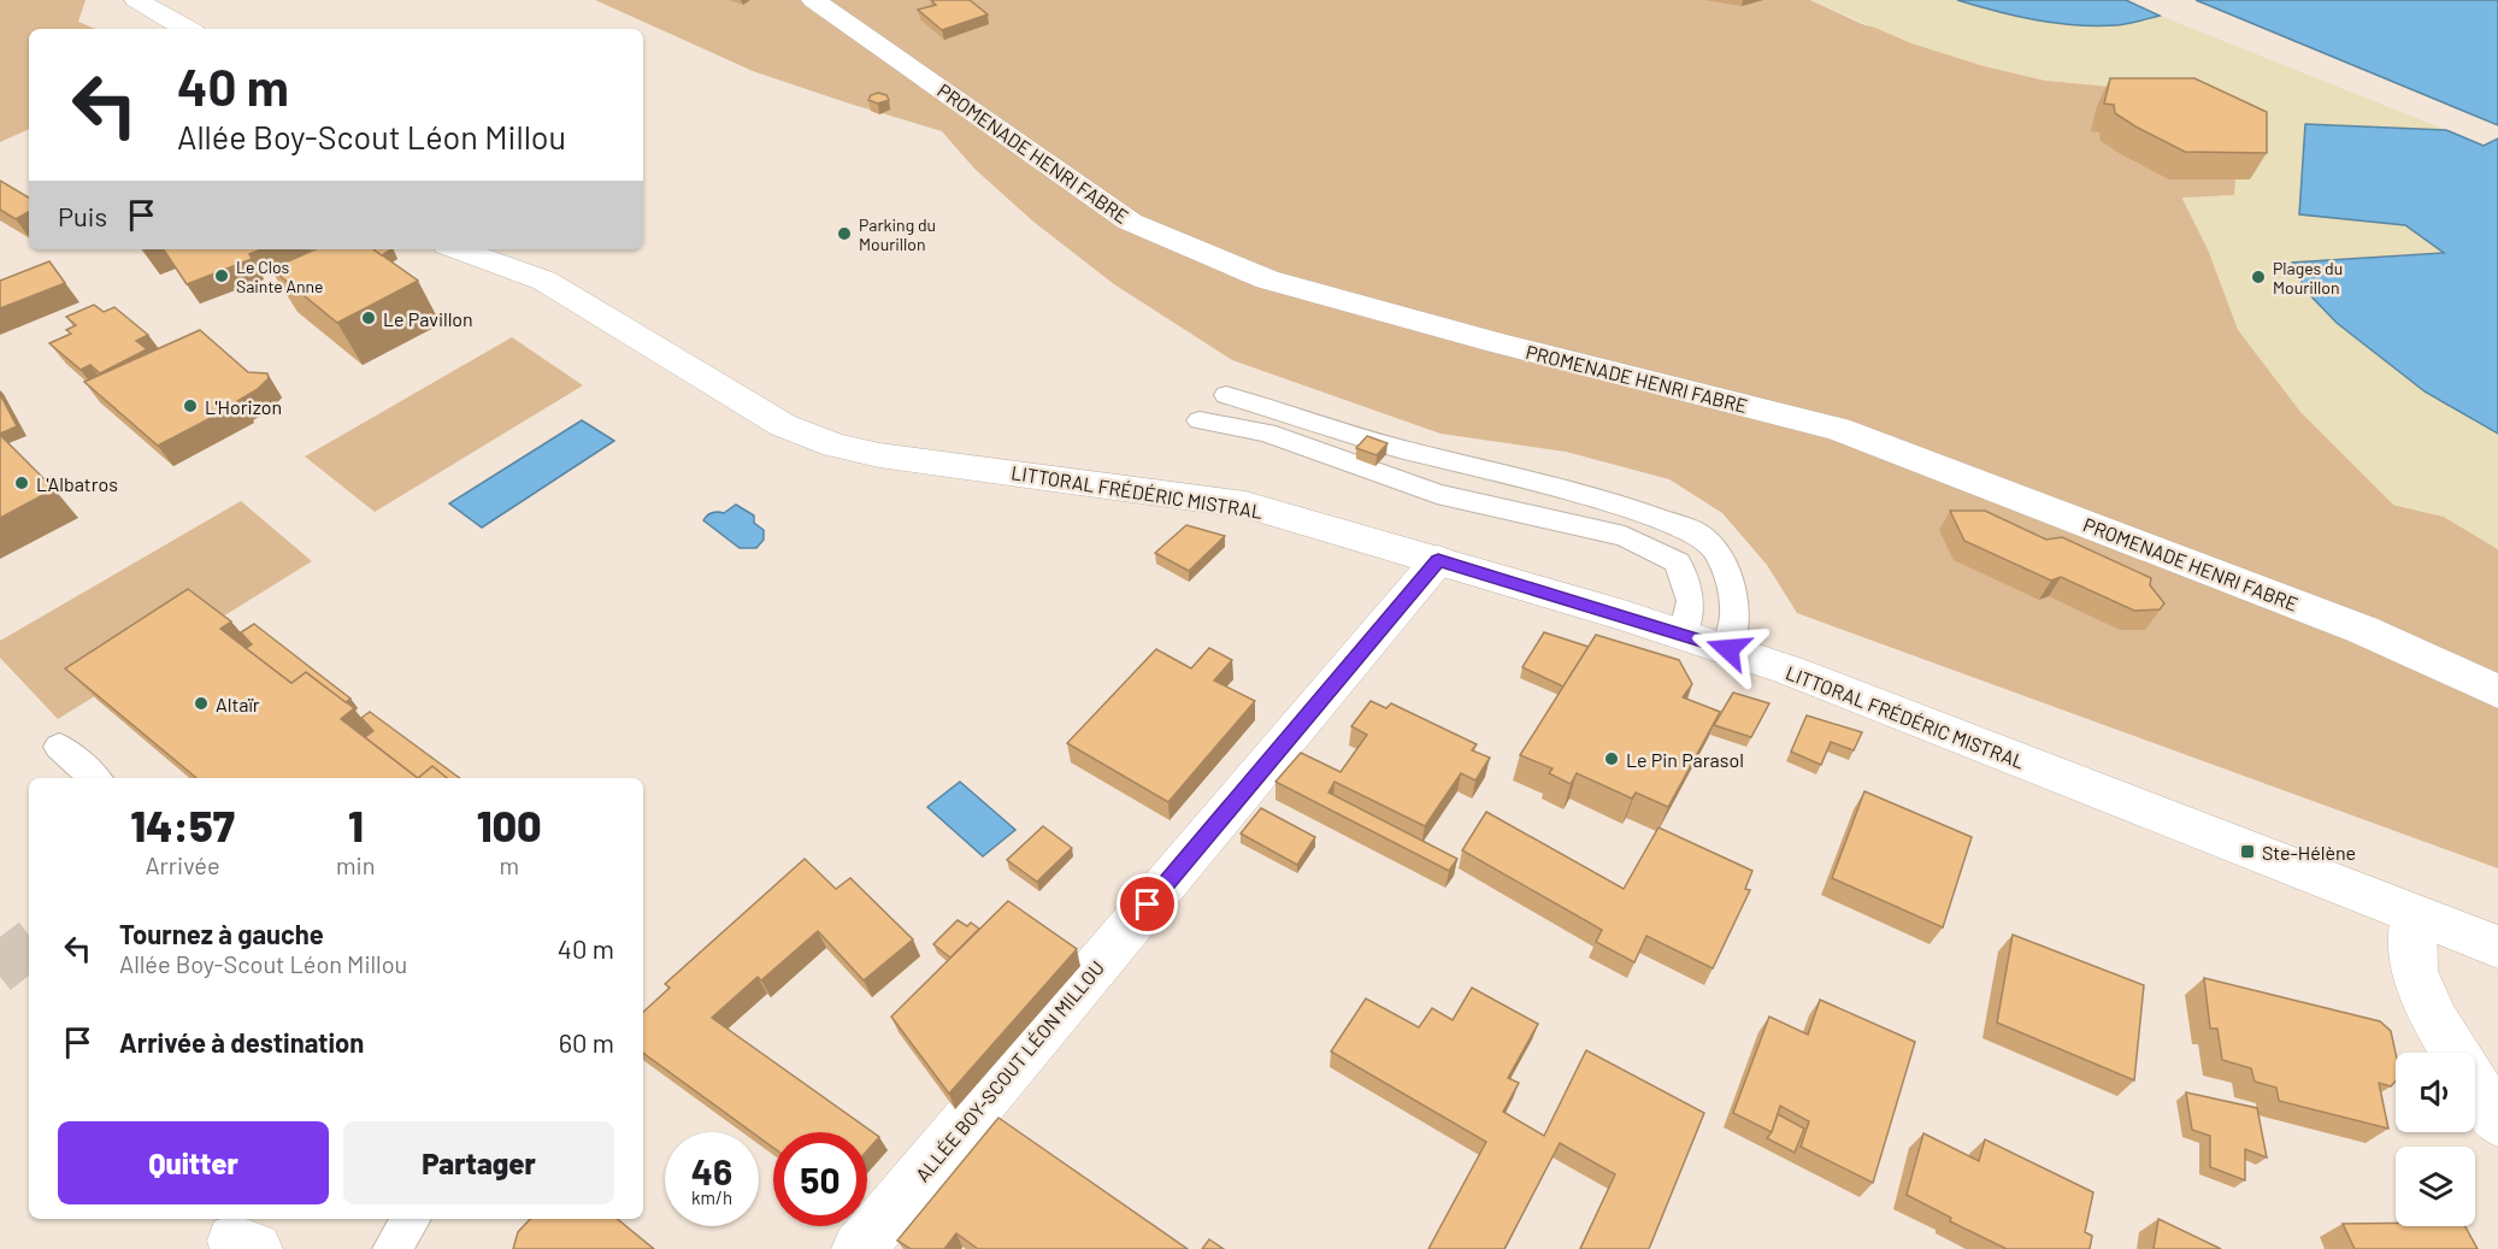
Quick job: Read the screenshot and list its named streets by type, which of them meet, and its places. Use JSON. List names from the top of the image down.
{
  "streets": {
    "street": ["PROMENADE HENRI FABRE", "LITTORAL FRÉDÉRIC MISTRAL", "ALLÉE BOY-SCOUT LÉON MILLOU"]
  },
  "crossings": [
    ["LITTORAL FRÉDÉRIC MISTRAL", "ALLÉE BOY-SCOUT LÉON MILLOU"]
  ],
  "places": {
    "other": [
      "Parking du Mourillon",
      "Le Clos Sainte Anne",
      "Plages du Mourillon",
      "Le Pavillon",
      "L'Horizon",
      "L'Albatros",
      "Altaïr",
      "Le Pin Parasol"
    ],
    "transit": ["Ste-Hélène"]
  },
  "page": {
    "turn": ["40 m", "Allée Boy-Scout Léon Millou"],
    "then": "Puis",
    "eta": [
      "14:57",
      "Arrivée",
      "1",
      "min",
      "100",
      "m"
    ],
    "list": [
      {
        "name": "Tournez à gauche",
        "note": "Allée Boy-Scout Léon Millou",
        "value": "40 m"
      },
      {
        "name": "Arrivée à destination",
        "value": "60 m"
      }
    ],
    "buttons": ["Quitter", "Partager"],
    "speed": "46 km/h",
    "limit": "50"
  }
}
